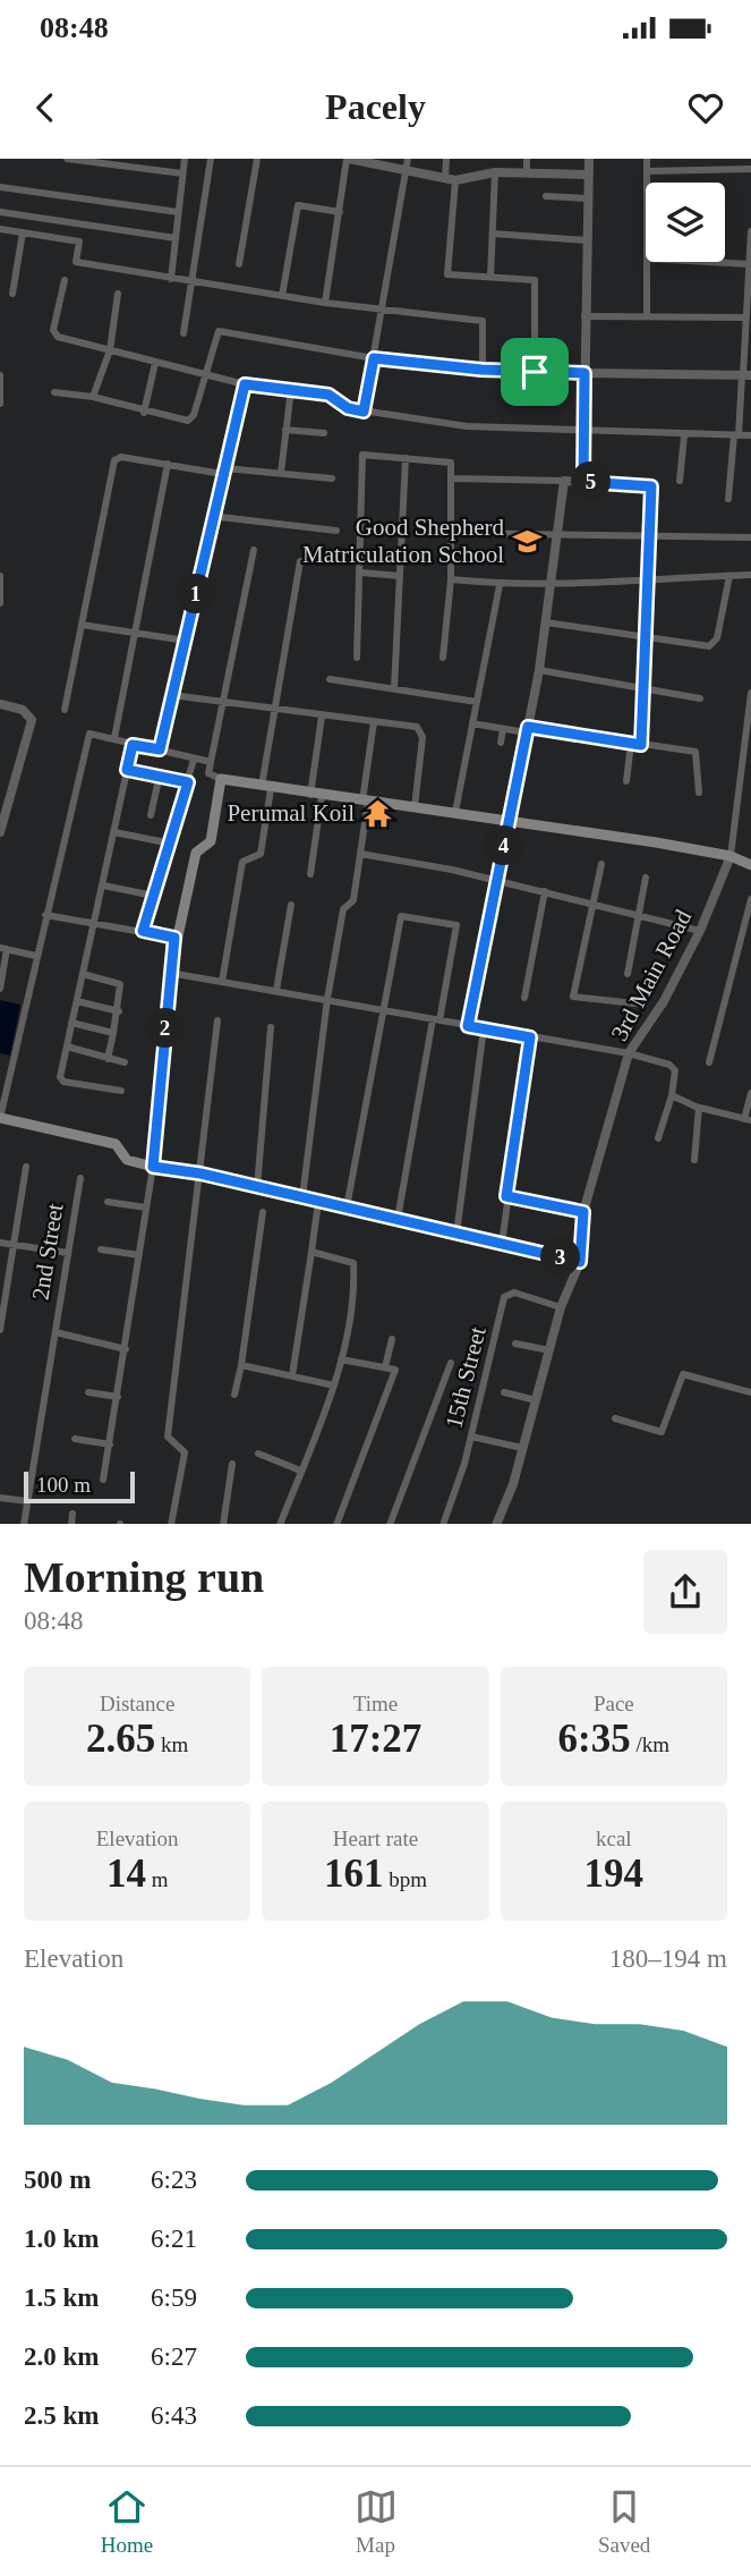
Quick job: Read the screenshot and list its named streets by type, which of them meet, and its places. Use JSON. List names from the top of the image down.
{
  "streets": {
    "street": ["3rd Main Road", "2nd Street", "15th Street"]
  },
  "crossings": [
    ["3rd Main Road", "15th Street"]
  ],
  "places": {
    "school or university": ["Good Shepherd Matriculation School"],
    "temple": ["Perumal Koil"]
  },
  "scale_bar": "100 m",
  "page": {
    "status": "08:48",
    "header": "Pacely",
    "pins": [
      "5",
      "1",
      "4",
      "2",
      "3"
    ],
    "scale": "100 m",
    "heading": ["Morning run", "08:48"],
    "stats": [
      ["Distance", "2.65 km"],
      ["Time", "17:27"],
      ["Pace", "6:35 /km"],
      ["Elevation", "14 m"],
      ["Heart rate", "161 bpm"],
      ["kcal", "194"]
    ],
    "chart": ["Elevation", "180–194 m"],
    "list": [
      {
        "name": "500 m",
        "note": "6:23"
      },
      {
        "name": "1.0 km",
        "note": "6:21"
      },
      {
        "name": "1.5 km",
        "note": "6:59"
      },
      {
        "name": "2.0 km",
        "note": "6:27"
      },
      {
        "name": "2.5 km",
        "note": "6:43"
      }
    ],
    "tabs": ["Home", "Map", "Saved"]
  }
}
